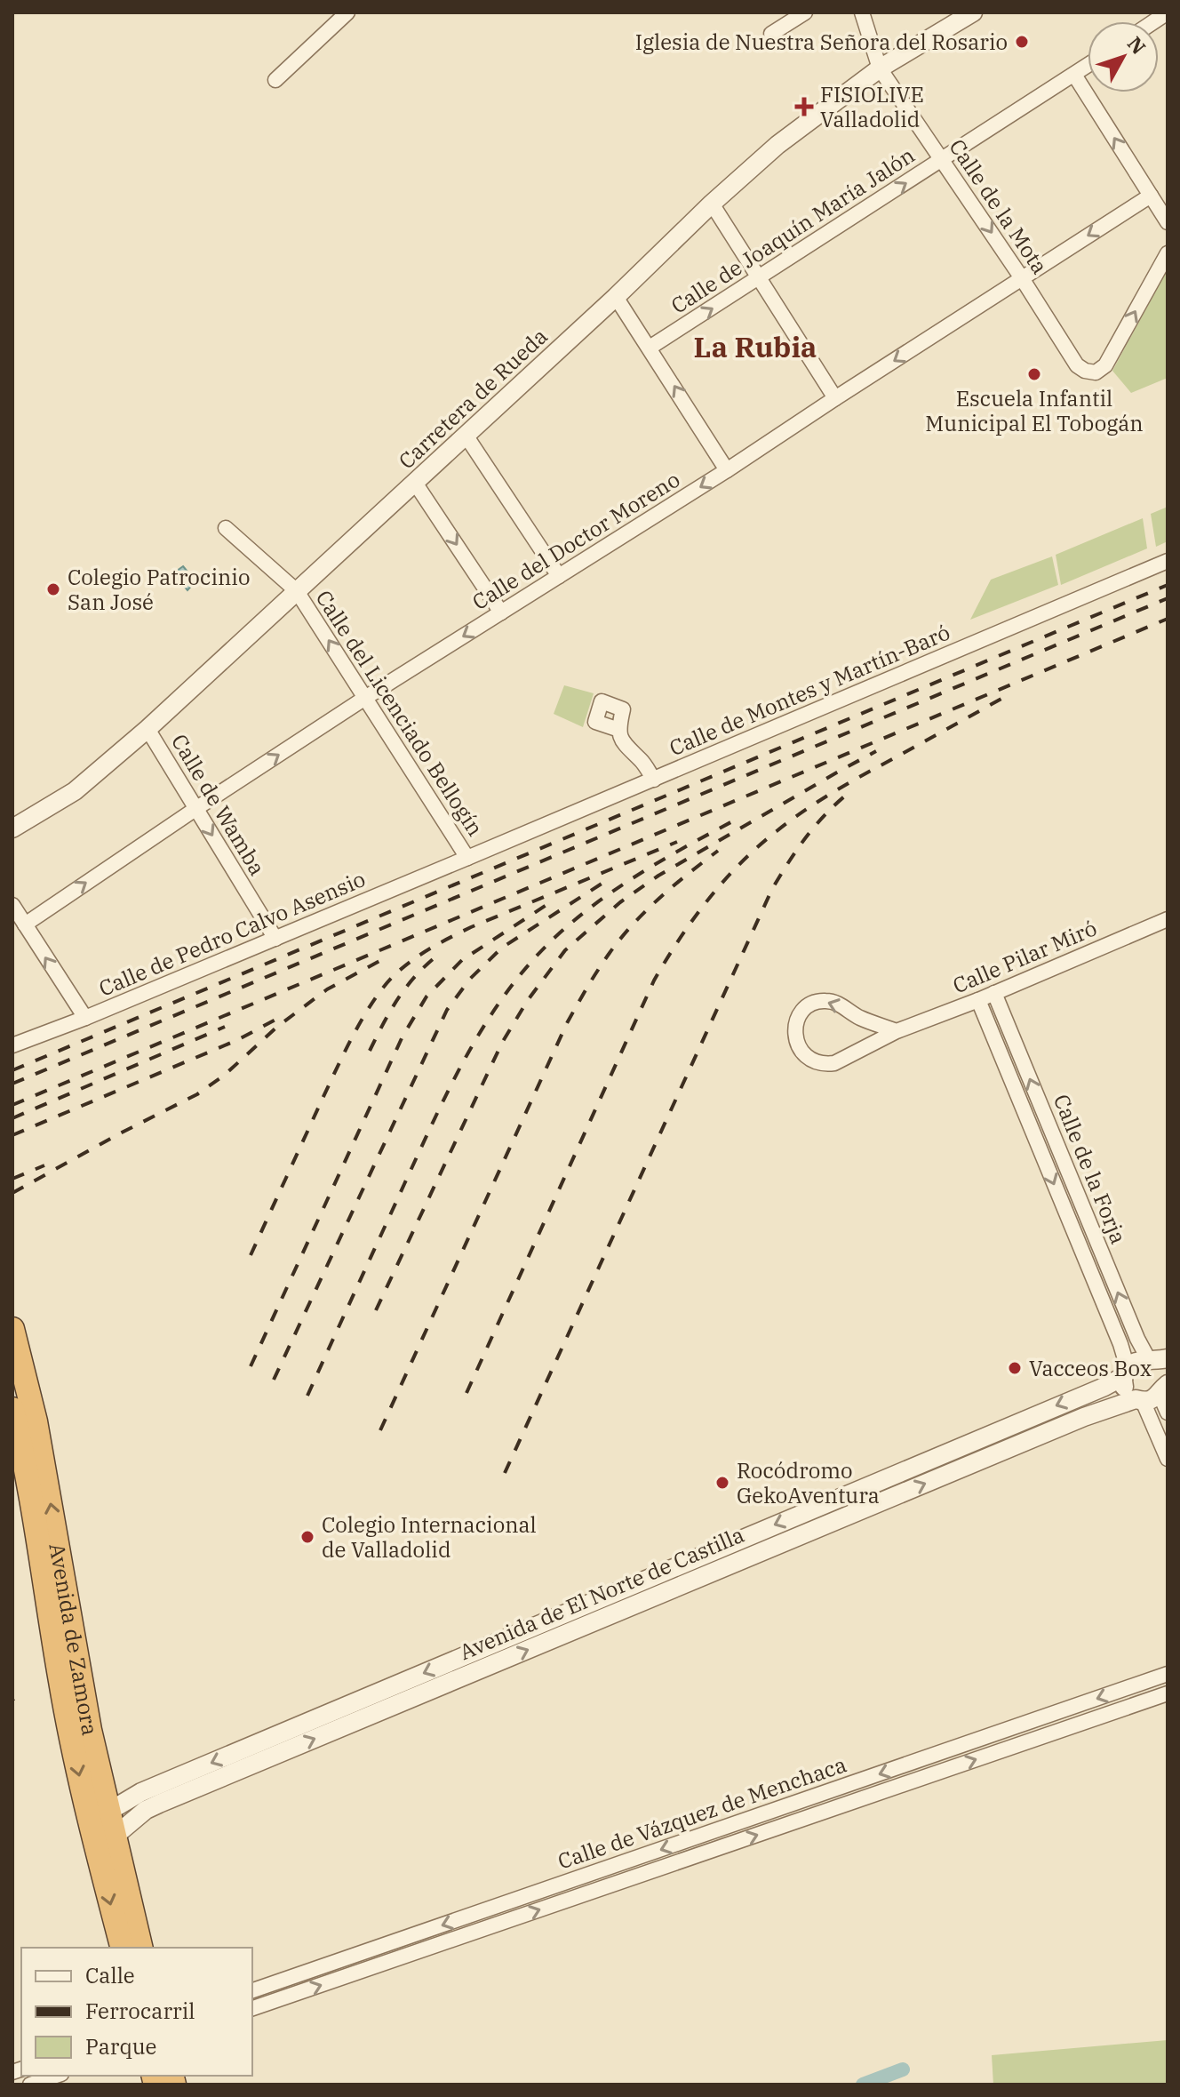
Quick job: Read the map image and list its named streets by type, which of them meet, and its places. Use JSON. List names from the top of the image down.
{
  "streets": {
    "highway": ["Avenida de Zamora"],
    "street": [
      "Calle de la Mota",
      "Calle de Joaquín María Jalón",
      "Carretera de Rueda",
      "Calle del Doctor Moreno",
      "Calle de Montes y Martín-Baró",
      "Calle del Licenciado Bellogín",
      "Calle de Wamba",
      "Calle de Pedro Calvo Asensio",
      "Calle Pilar Miró",
      "Calle de la Forja",
      "Avenida de El Norte de Castilla",
      "Calle de Vázquez de Menchaca"
    ]
  },
  "crossings": [
    ["Calle de la Mota", "Calle de Joaquín María Jalón"],
    ["Calle de la Mota", "Carretera de Rueda"],
    ["Calle de la Mota", "Calle del Doctor Moreno"],
    ["Carretera de Rueda", "Calle del Licenciado Bellogín"],
    ["Carretera de Rueda", "Calle de Wamba"],
    ["Calle del Doctor Moreno", "Calle del Licenciado Bellogín"],
    ["Calle del Doctor Moreno", "Calle de Wamba"],
    ["Calle de Montes y Martín-Baró", "Calle del Licenciado Bellogín"],
    ["Calle de Montes y Martín-Baró", "Calle de Pedro Calvo Asensio"],
    ["Calle del Licenciado Bellogín", "Calle de Pedro Calvo Asensio"],
    ["Calle de Wamba", "Calle de Pedro Calvo Asensio"],
    ["Calle Pilar Miró", "Calle de la Forja"],
    ["Calle de la Forja", "Avenida de El Norte de Castilla"],
    ["Avenida de El Norte de Castilla", "Avenida de Zamora"]
  ],
  "one_way": ["Calle de Joaquín María Jalón", "Calle de Wamba"],
  "districts": ["La Rubia"],
  "places": {
    "other": [
      "Iglesia de Nuestra Señora del Rosario",
      "Escuela Infantil Municipal El Tobogán",
      "Colegio Patrocinio San José",
      "Vacceos Box",
      "Rocódromo GekoAventura",
      "Colegio Internacional de Valladolid"
    ],
    "health": ["FISIOLIVE Valladolid"]
  },
  "legend": ["Calle", "Ferrocarril", "Parque"],
  "north": "top right"
}
